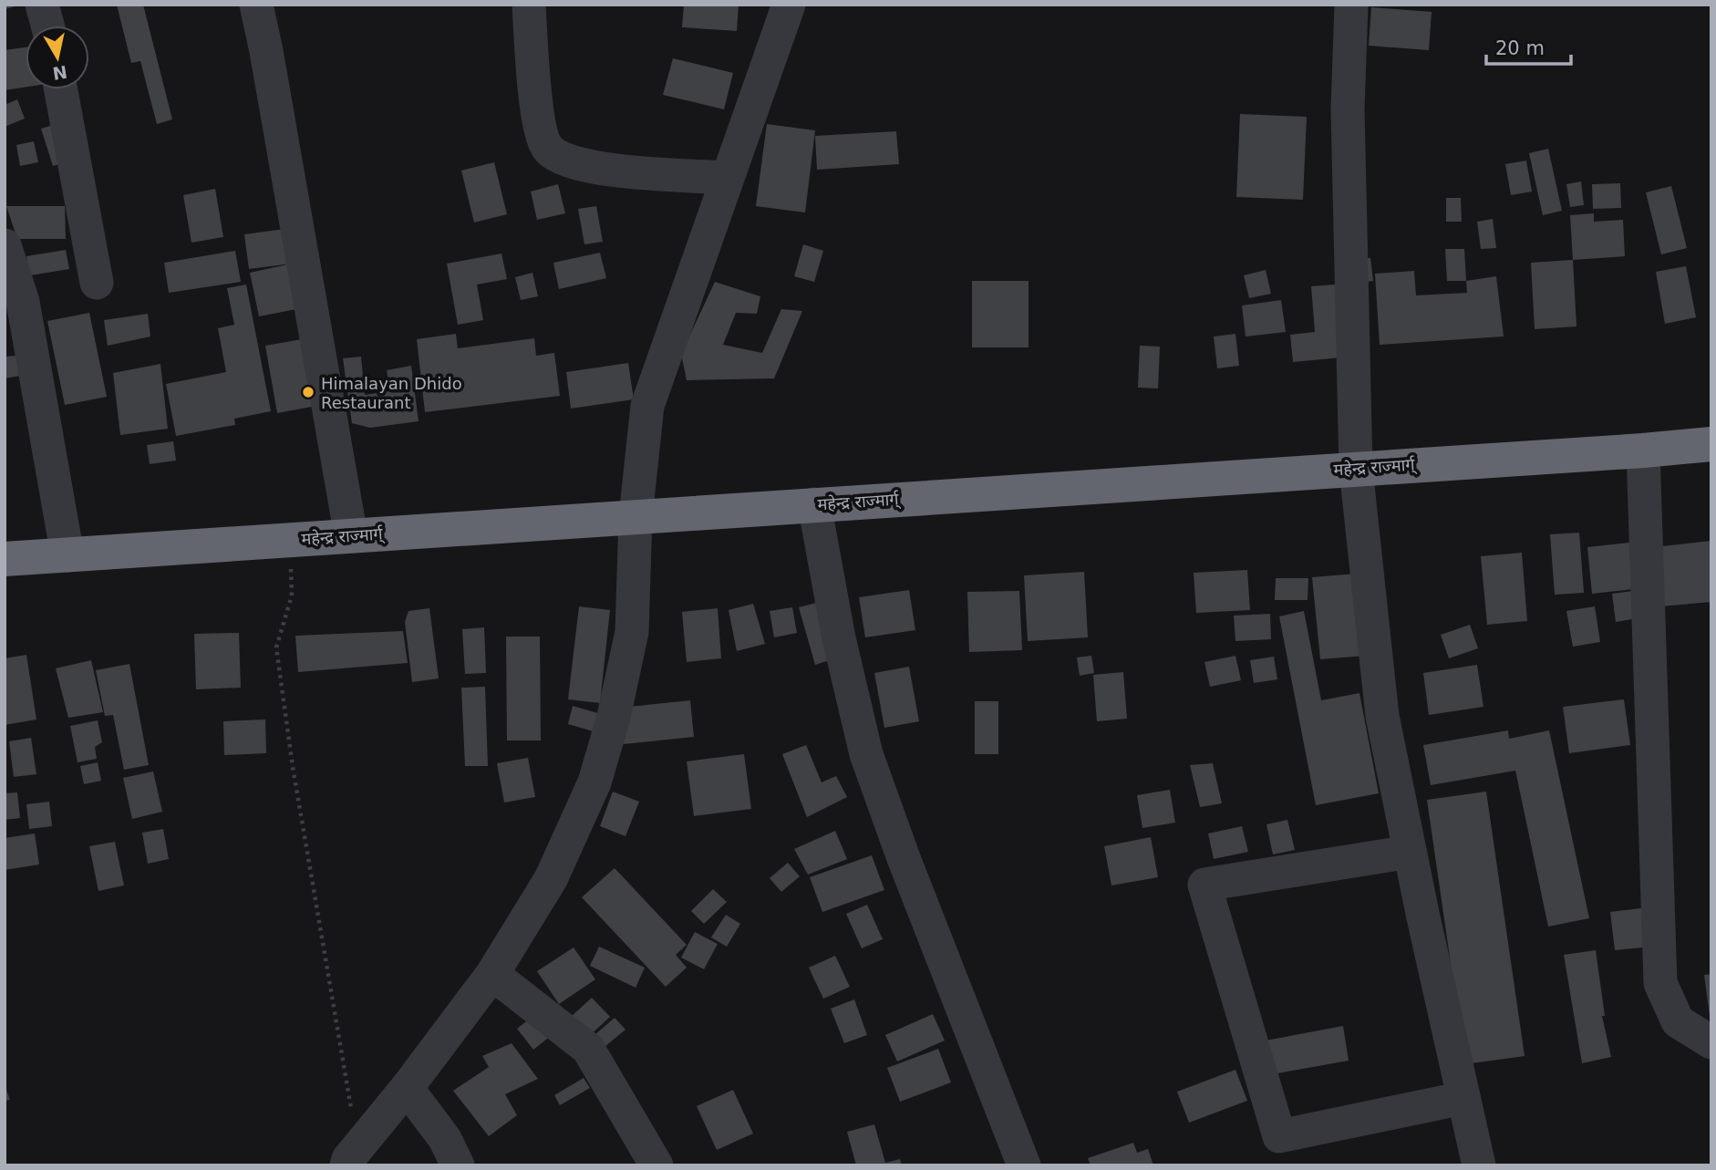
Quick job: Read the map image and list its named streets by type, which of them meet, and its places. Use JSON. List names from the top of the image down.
{
  "streets": {
    "highway": ["महेन्द्र राज्मार्ग्"]
  },
  "places": ["Himalayan Dhido Restaurant"],
  "scale_bar": "20 m",
  "north": "bottom"
}
